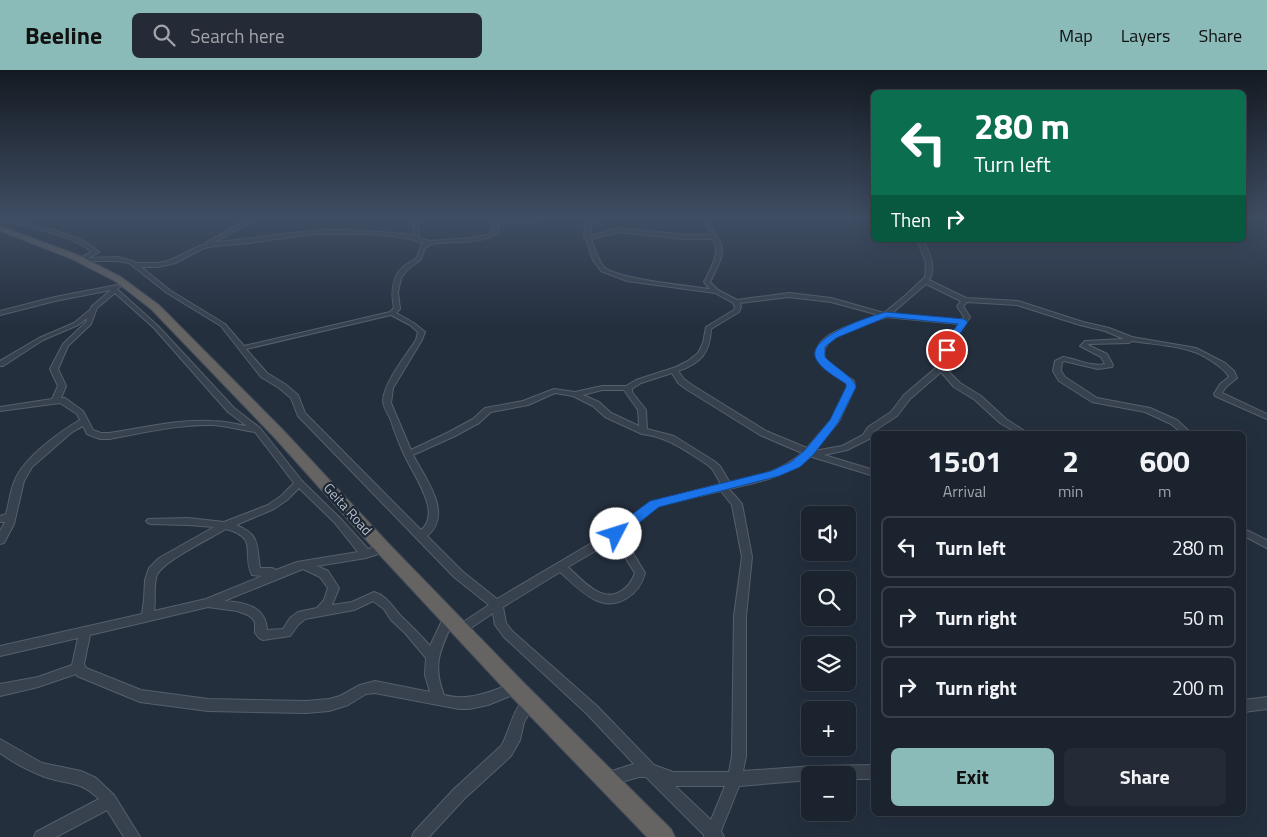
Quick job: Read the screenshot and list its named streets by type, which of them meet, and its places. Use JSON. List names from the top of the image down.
{
  "streets": {
    "highway": ["Geita Road"]
  },
  "page": {
    "header": "Beeline",
    "search": "Search here",
    "nav": ["Map", "Layers", "Share"],
    "turn": ["280 m", "Turn left"],
    "then": "Then",
    "eta": [
      "15:01",
      "Arrival",
      "2",
      "min",
      "600",
      "m"
    ],
    "map_buttons": ["+", "−"],
    "list": [
      {
        "name": "Turn left",
        "value": "280 m"
      },
      {
        "name": "Turn right",
        "value": "50 m"
      },
      {
        "name": "Turn right",
        "value": "200 m"
      }
    ],
    "buttons": ["Exit", "Share"]
  }
}
